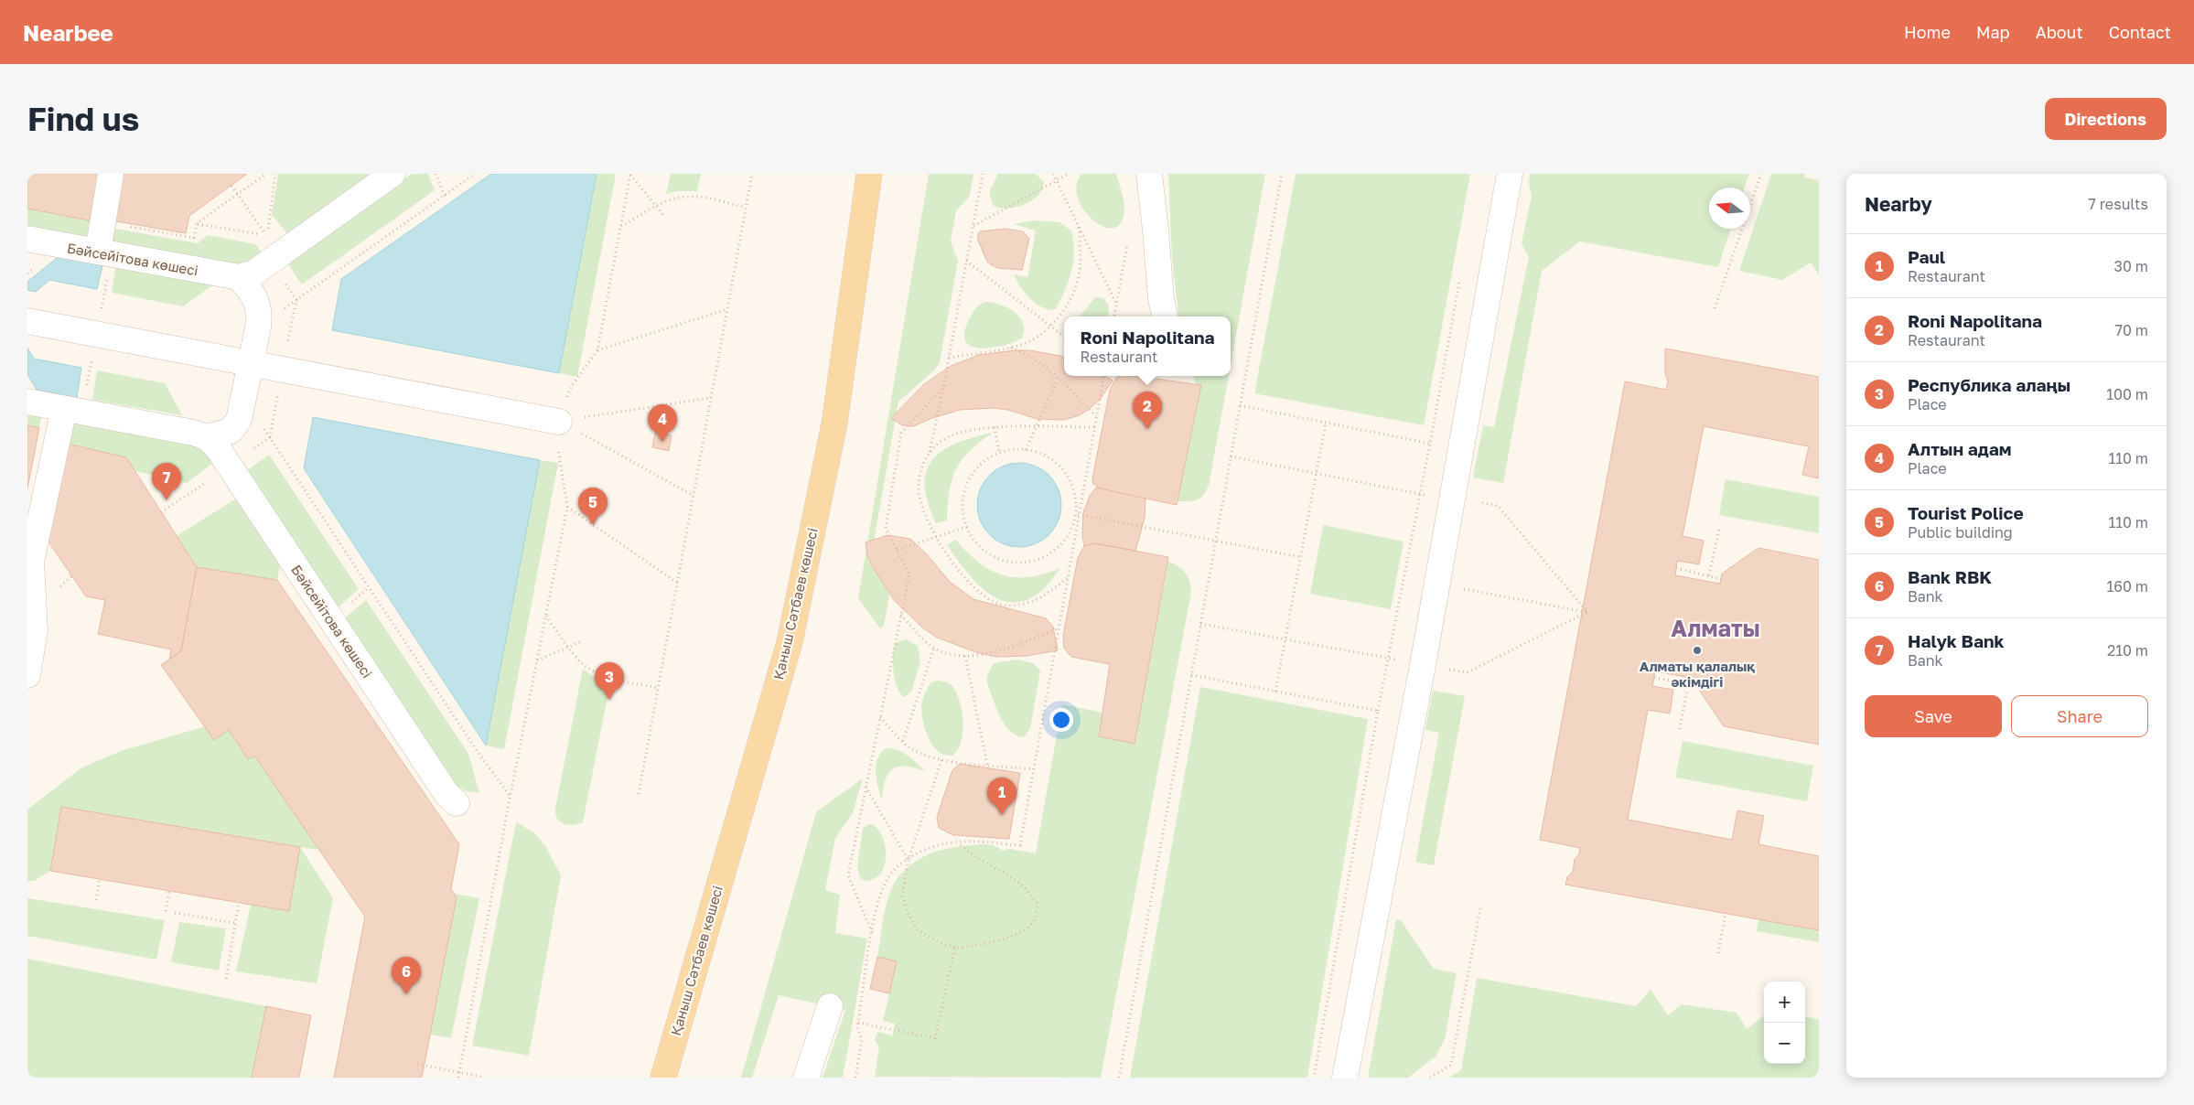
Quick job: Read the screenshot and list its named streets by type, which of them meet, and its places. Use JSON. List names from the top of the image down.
{
  "streets": {
    "main road": ["Қаныш Сәтбаев көшесі"],
    "street": ["Бәйсейітова көшесі"]
  },
  "districts": ["Алматы"],
  "places": ["Алматы қалалық әкімдігі"],
  "north": "left",
  "page": {
    "header": "Nearbee",
    "nav": [
      "Home",
      "Map",
      "About",
      "Contact"
    ],
    "buttons": [
      "Directions",
      ["Save", "Share"]
    ],
    "title": "Find us",
    "heading": ["Nearby", "7 results"],
    "list": [
      {
        "mark": "1",
        "name": "Paul",
        "note": "Restaurant",
        "value": "30 m"
      },
      {
        "mark": "2",
        "name": "Roni Napolitana",
        "note": "Restaurant",
        "value": "70 m"
      },
      {
        "mark": "3",
        "name": "Республика алаңы",
        "note": "Place",
        "value": "100 m"
      },
      {
        "mark": "4",
        "name": "Алтын адам",
        "note": "Place",
        "value": "110 m"
      },
      {
        "mark": "5",
        "name": "Tourist Police",
        "note": "Public building",
        "value": "110 m"
      },
      {
        "mark": "6",
        "name": "Bank RBK",
        "note": "Bank",
        "value": "160 m"
      },
      {
        "mark": "7",
        "name": "Halyk Bank",
        "note": "Bank",
        "value": "210 m"
      }
    ],
    "popup": ["Roni Napolitana", "Restaurant"],
    "pins": [
      "2",
      "4",
      "7",
      "5",
      "3",
      "1",
      "6"
    ],
    "map_buttons": ["+", "−"]
  }
}
